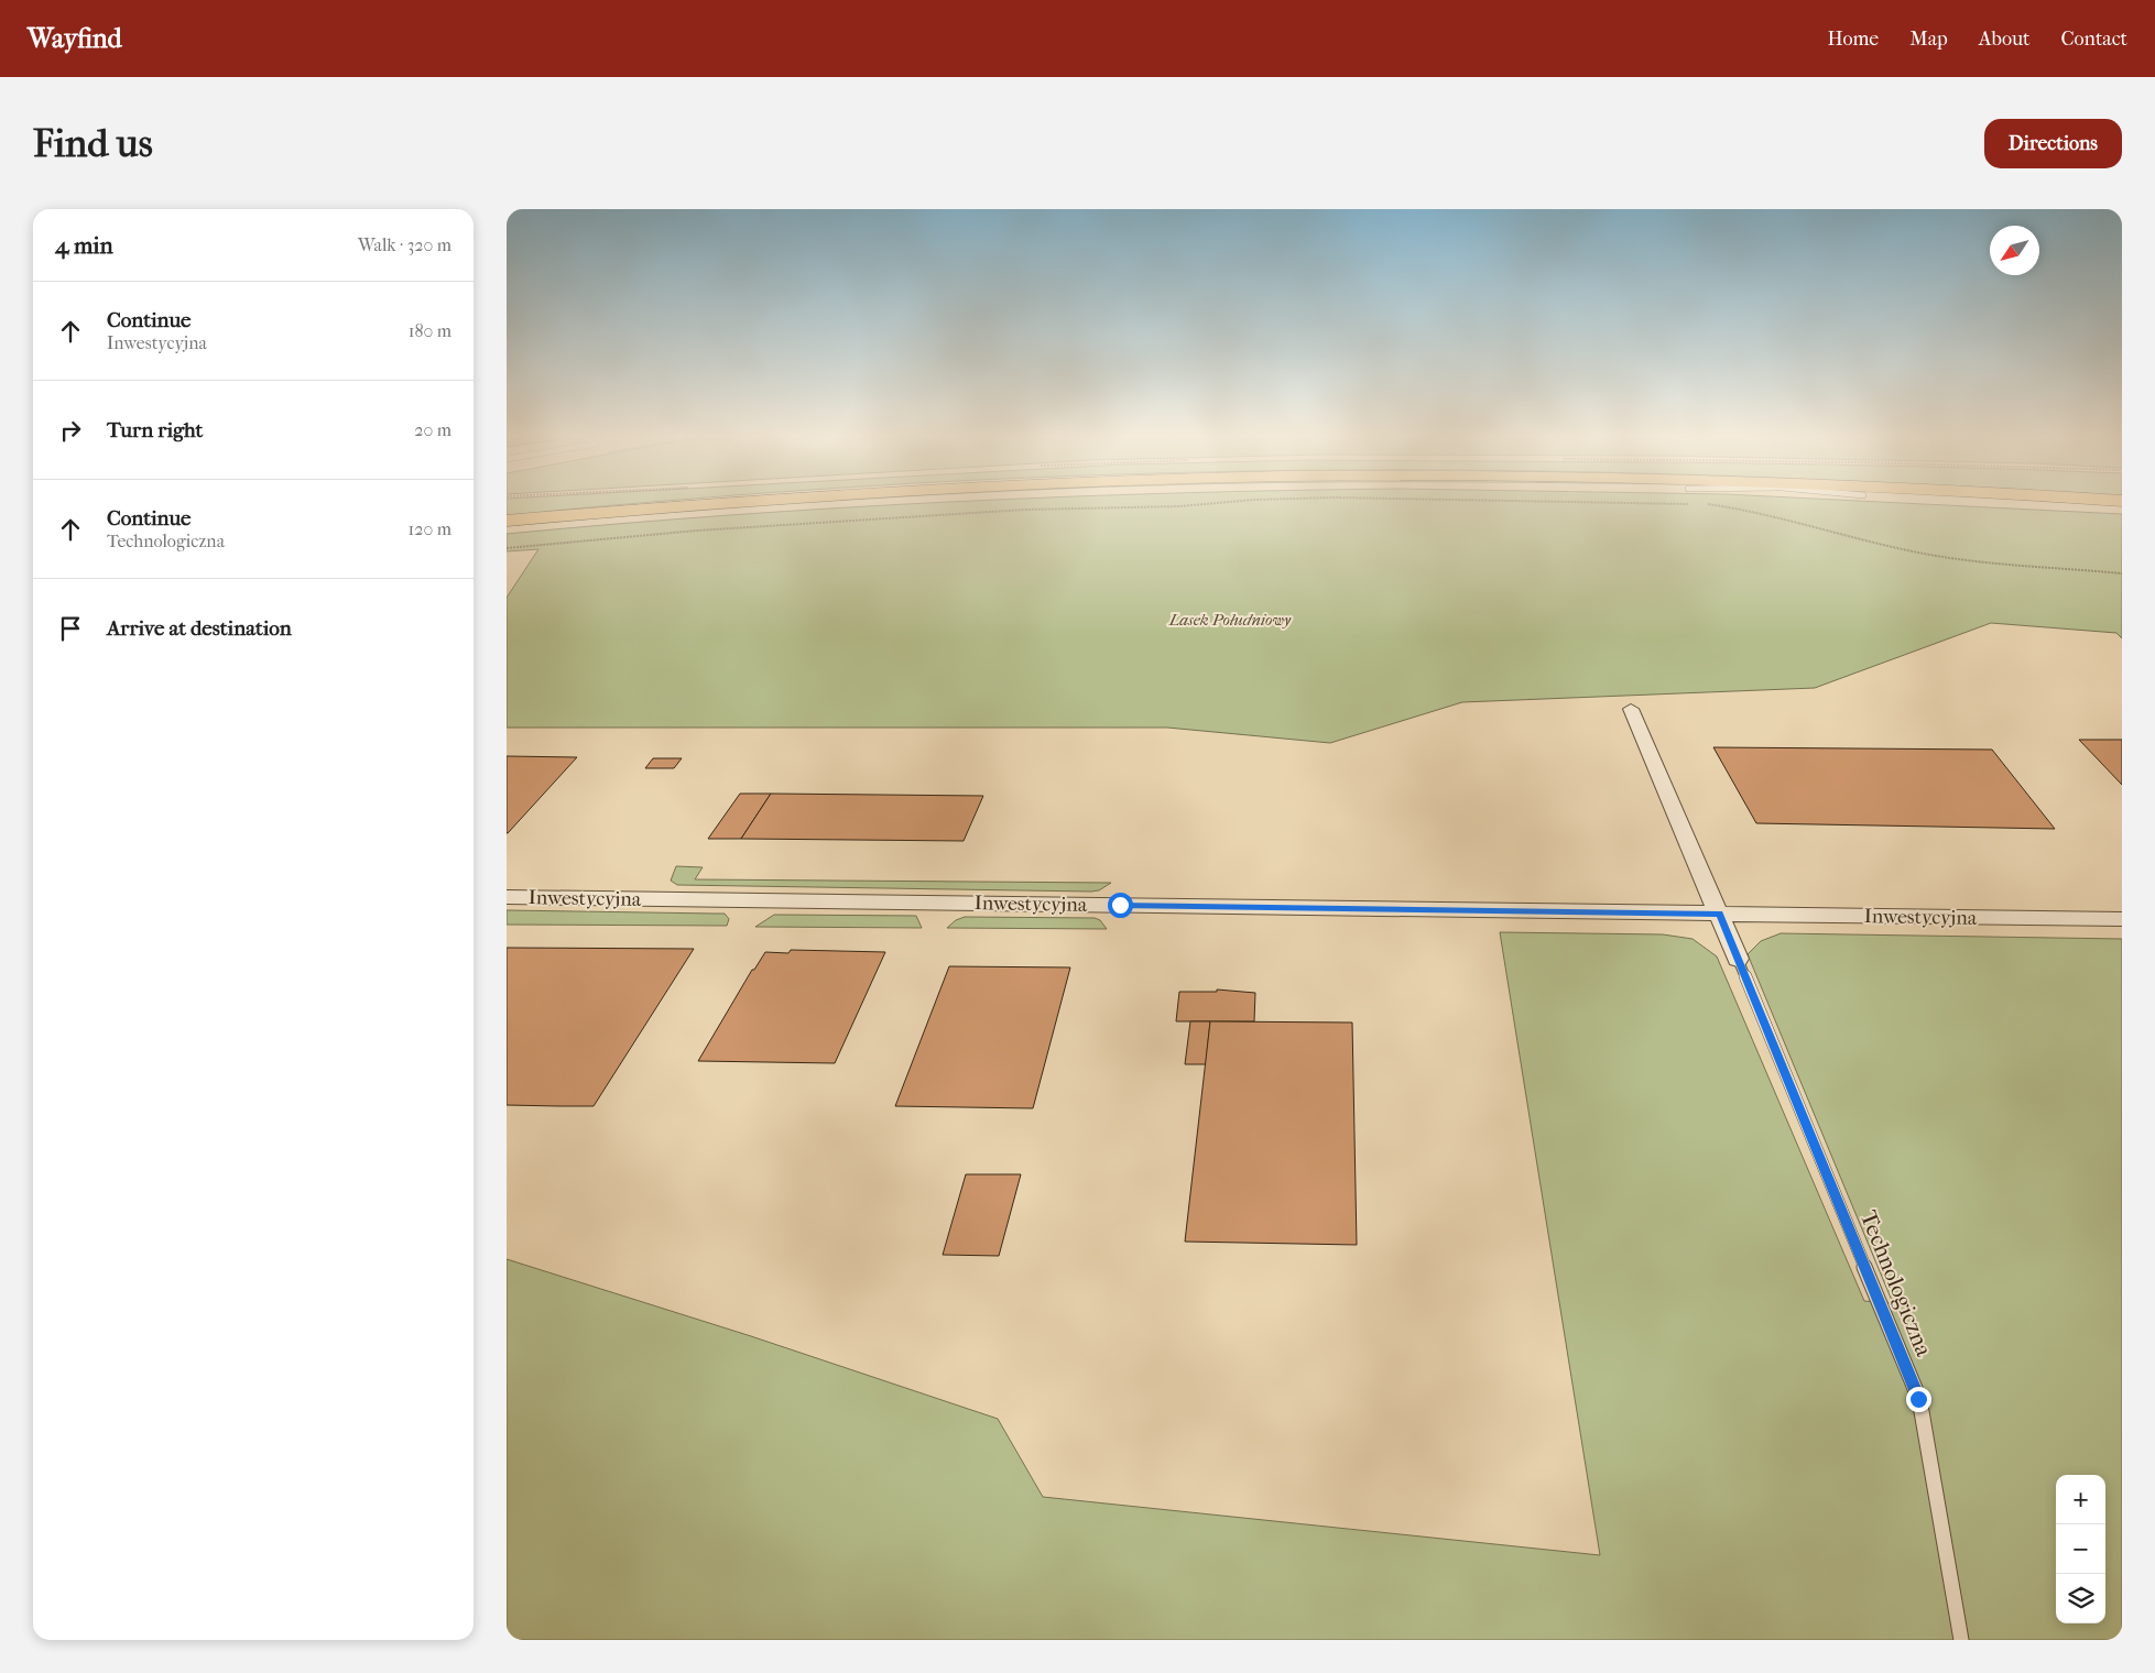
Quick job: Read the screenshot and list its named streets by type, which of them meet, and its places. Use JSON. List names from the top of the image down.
{
  "streets": {
    "street": ["Inwestycyjna"],
    "lane": ["Technologiczna"]
  },
  "parks": ["Lasek Południowy"],
  "north": "bottom left",
  "page": {
    "header": "Wayfind",
    "nav": [
      "Home",
      "Map",
      "About",
      "Contact"
    ],
    "buttons": "Directions",
    "title": "Find us",
    "heading": ["4 min", "Walk · 320 m"],
    "list": [
      ["Continue", "Inwestycyjna", "180 m"],
      ["Turn right", "20 m"],
      ["Continue", "Technologiczna", "120 m"],
      "Arrive at destination"
    ],
    "map_buttons": ["+", "−"]
  }
}
